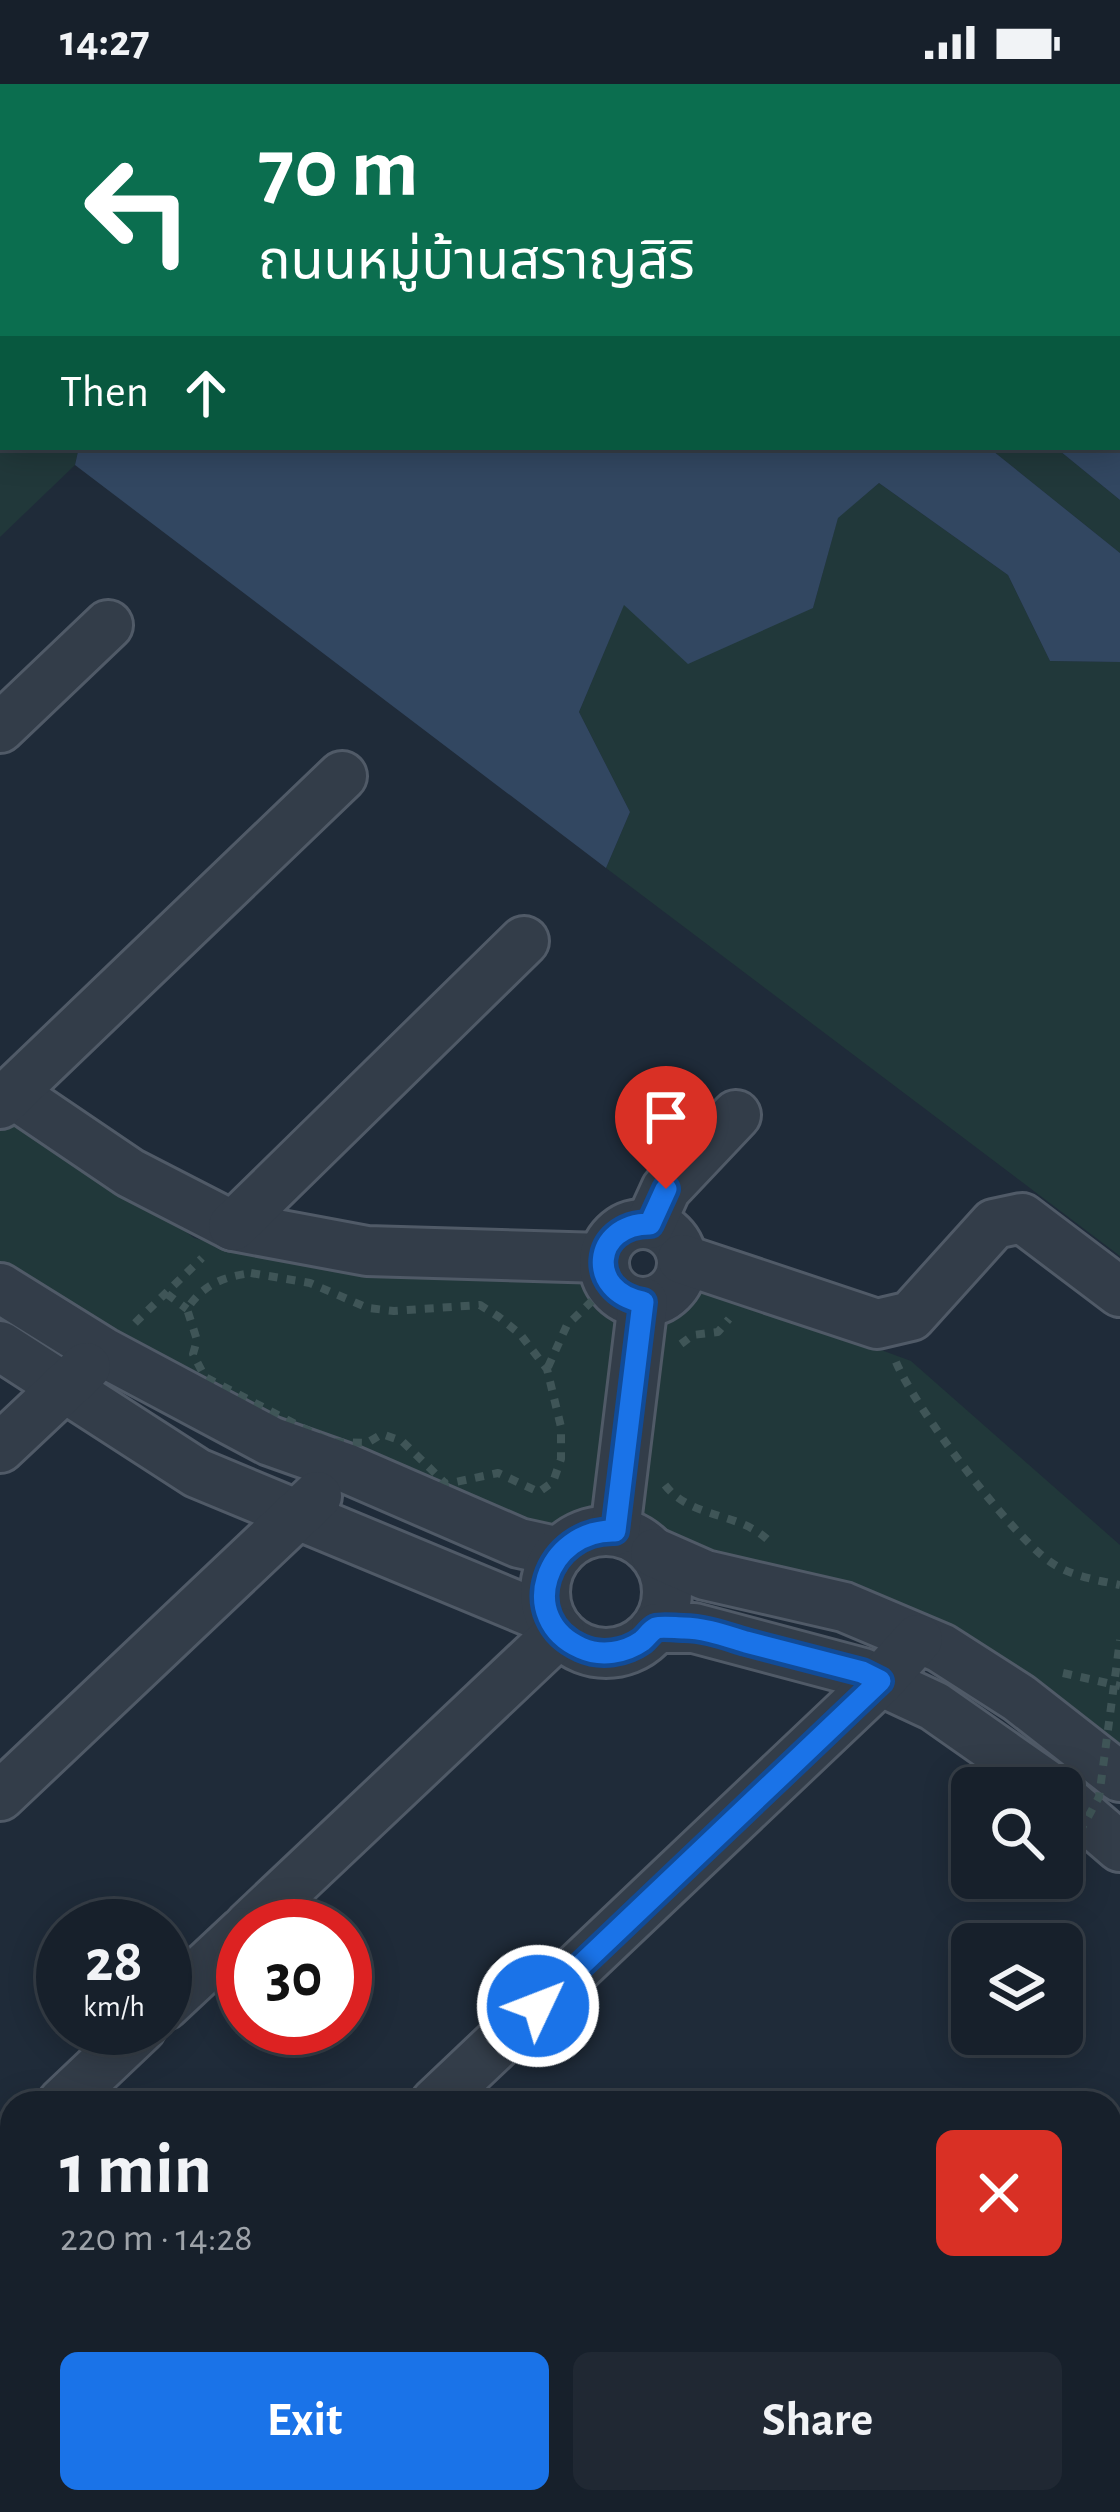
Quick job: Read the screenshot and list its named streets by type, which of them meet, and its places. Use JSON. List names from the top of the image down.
{
  "page": {
    "status": "14:27",
    "turn": ["70 m", "ถนนหมู่บ้านสราญสิริ"],
    "then": "Then",
    "speed": "28 km/h",
    "limit": "30",
    "heading": ["1 min", "220 m · 14:28"],
    "buttons": ["Exit", "Share"]
  }
}
